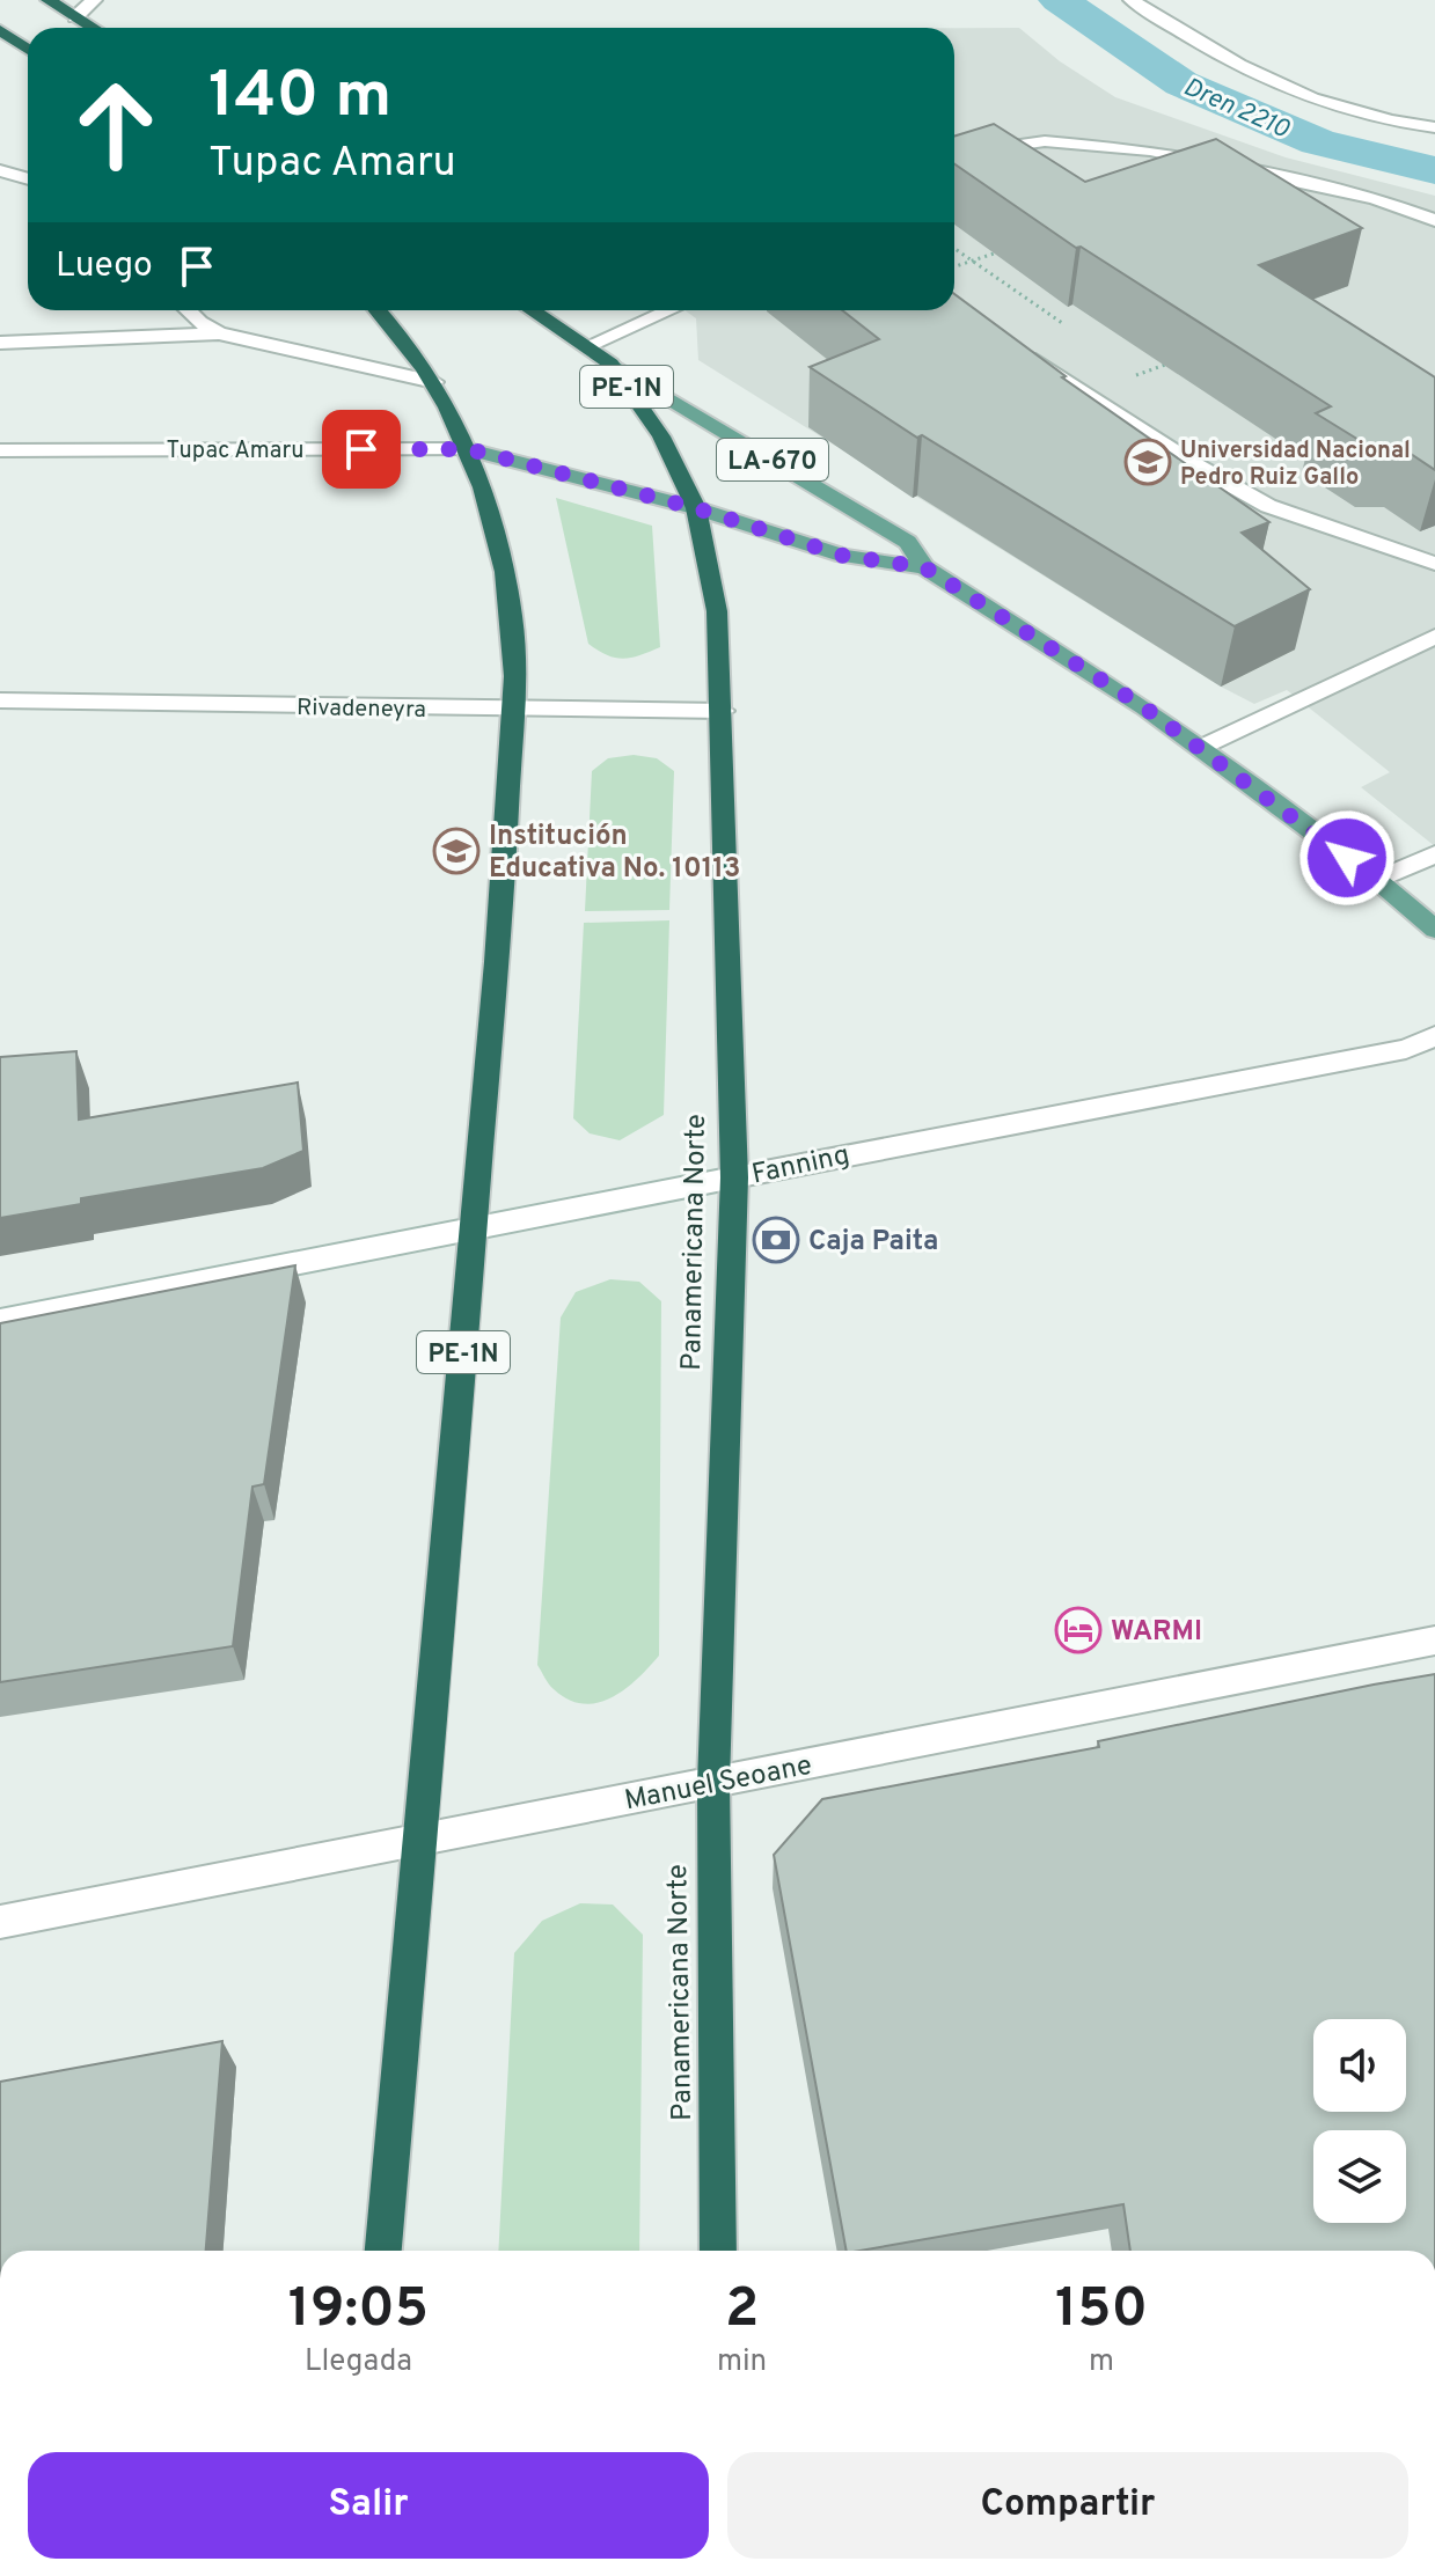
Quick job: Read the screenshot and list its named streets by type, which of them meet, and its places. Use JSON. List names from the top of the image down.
{
  "streets": {
    "highway": ["PE-1N", "Panamericana Norte"],
    "main road": ["LA-670"],
    "street": [
      "Tupac Amaru",
      "Rivadeneyra",
      "Fanning",
      "Manuel Seoane"
    ]
  },
  "crossings": [
    ["PE-1N", "Tupac Amaru"],
    ["PE-1N", "LA-670"],
    ["PE-1N", "Rivadeneyra"],
    ["PE-1N", "Fanning"],
    ["PE-1N", "Manuel Seoane"],
    ["Tupac Amaru", "LA-670"],
    ["LA-670", "Panamericana Norte"],
    ["Rivadeneyra", "Panamericana Norte"],
    ["Fanning", "Panamericana Norte"],
    ["Panamericana Norte", "Manuel Seoane"]
  ],
  "water": ["Dren 2210"],
  "places": {
    "school or university": ["Universidad Nacional Pedro Ruiz Gallo", "Institución Educativa No. 10113"],
    "bank": ["Caja Paita"],
    "hotel": ["WARMI"]
  },
  "page": {
    "turn": ["140 m", "Tupac Amaru"],
    "then": "Luego",
    "eta": [
      "19:05",
      "Llegada",
      "2",
      "min",
      "150",
      "m"
    ],
    "buttons": ["Salir", "Compartir"]
  }
}
